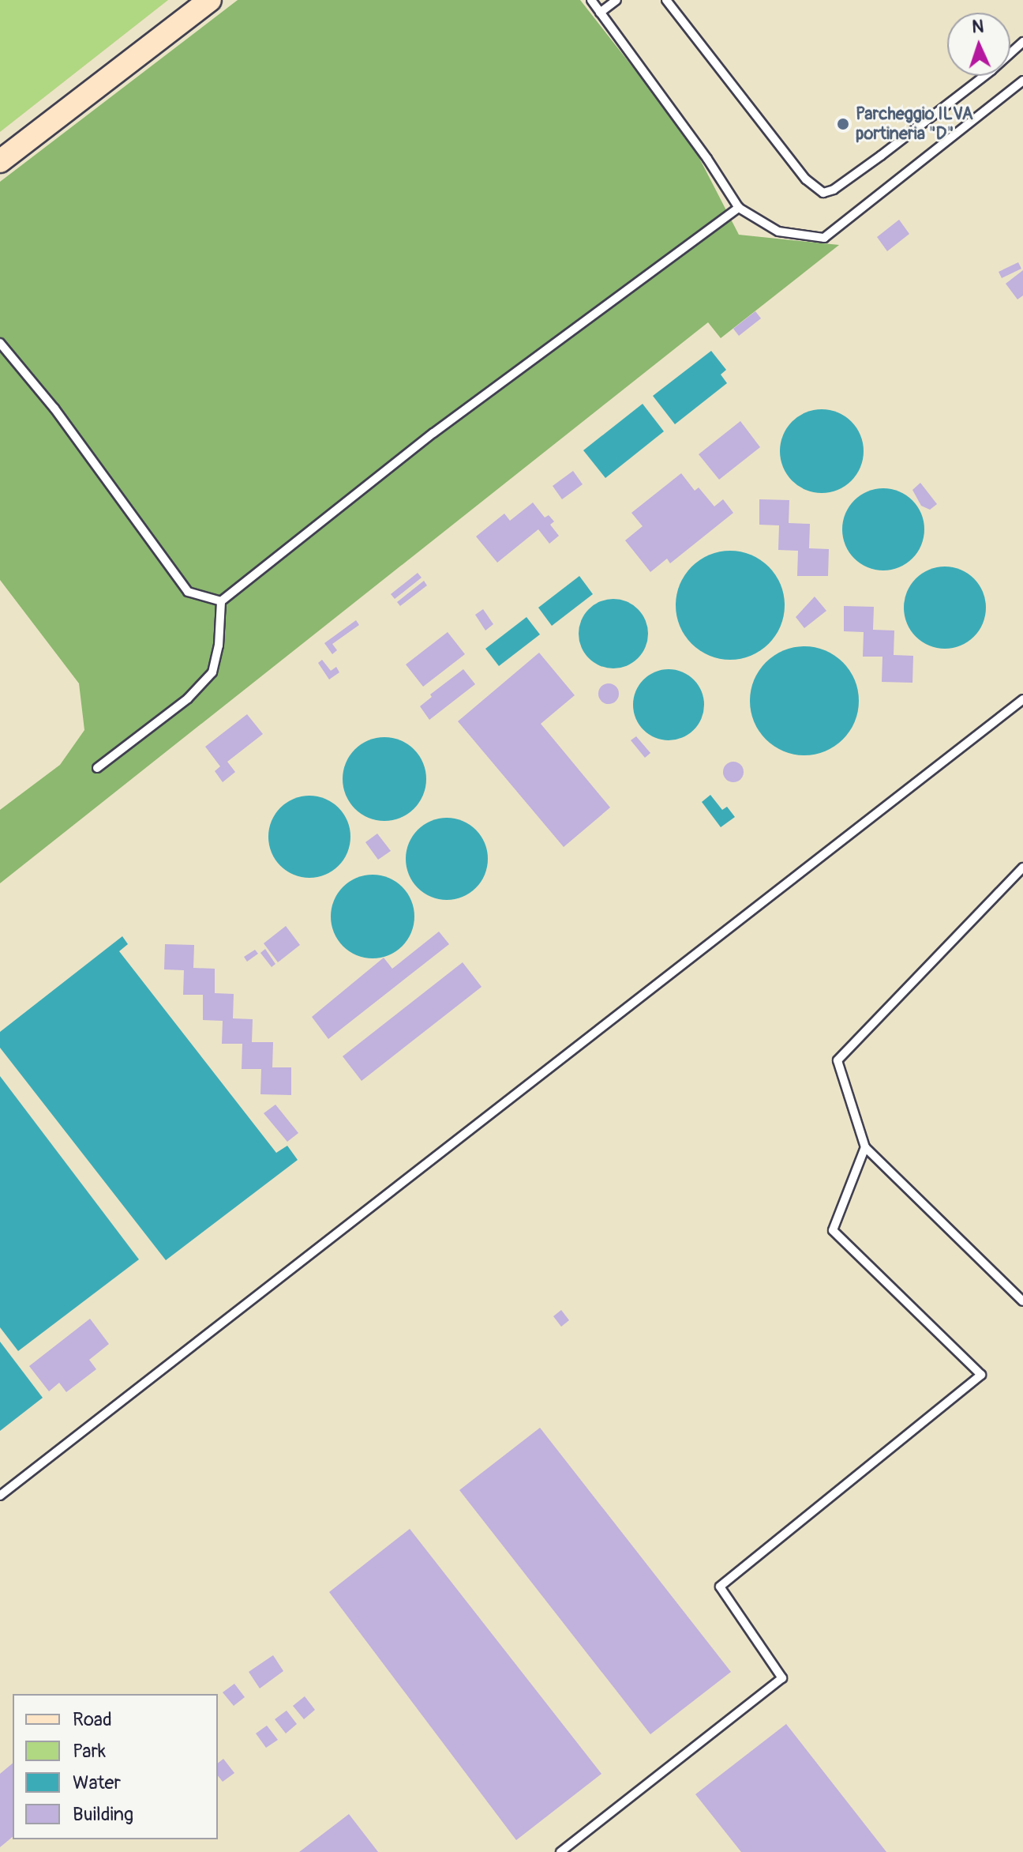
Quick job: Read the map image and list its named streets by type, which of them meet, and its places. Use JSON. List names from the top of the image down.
{
  "places": ["Parcheggio ILVA portineria \"D\""],
  "legend": [
    "Road",
    "Park",
    "Water",
    "Building"
  ],
  "north": "top"
}
